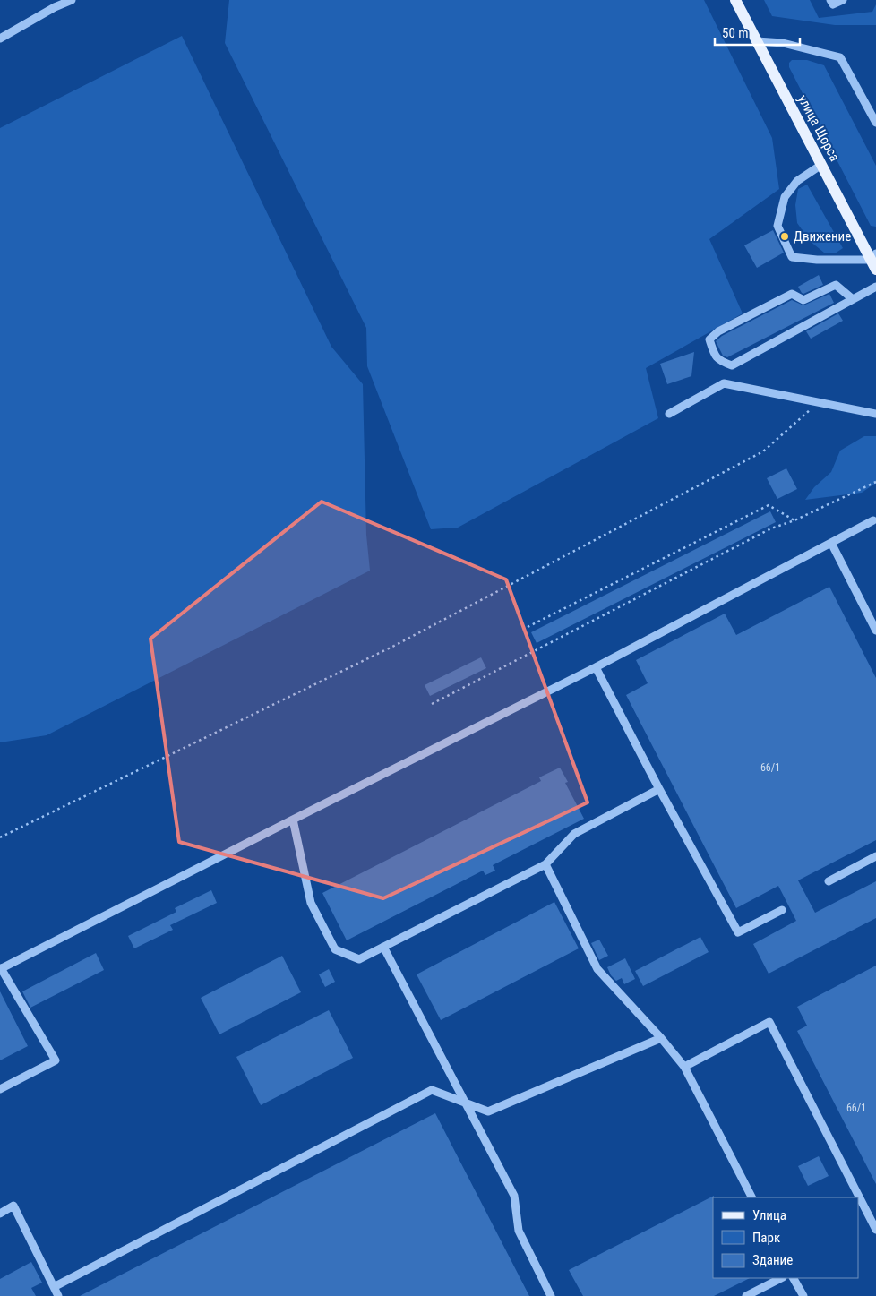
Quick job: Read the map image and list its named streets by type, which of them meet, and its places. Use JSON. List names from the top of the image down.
{
  "streets": {
    "main road": ["улица Щорса"]
  },
  "places": ["Движение"],
  "house_numbers": ["66/1", "66/1"],
  "legend": ["Улица", "Парк", "Здание"],
  "scale_bar": "50 m"
}
